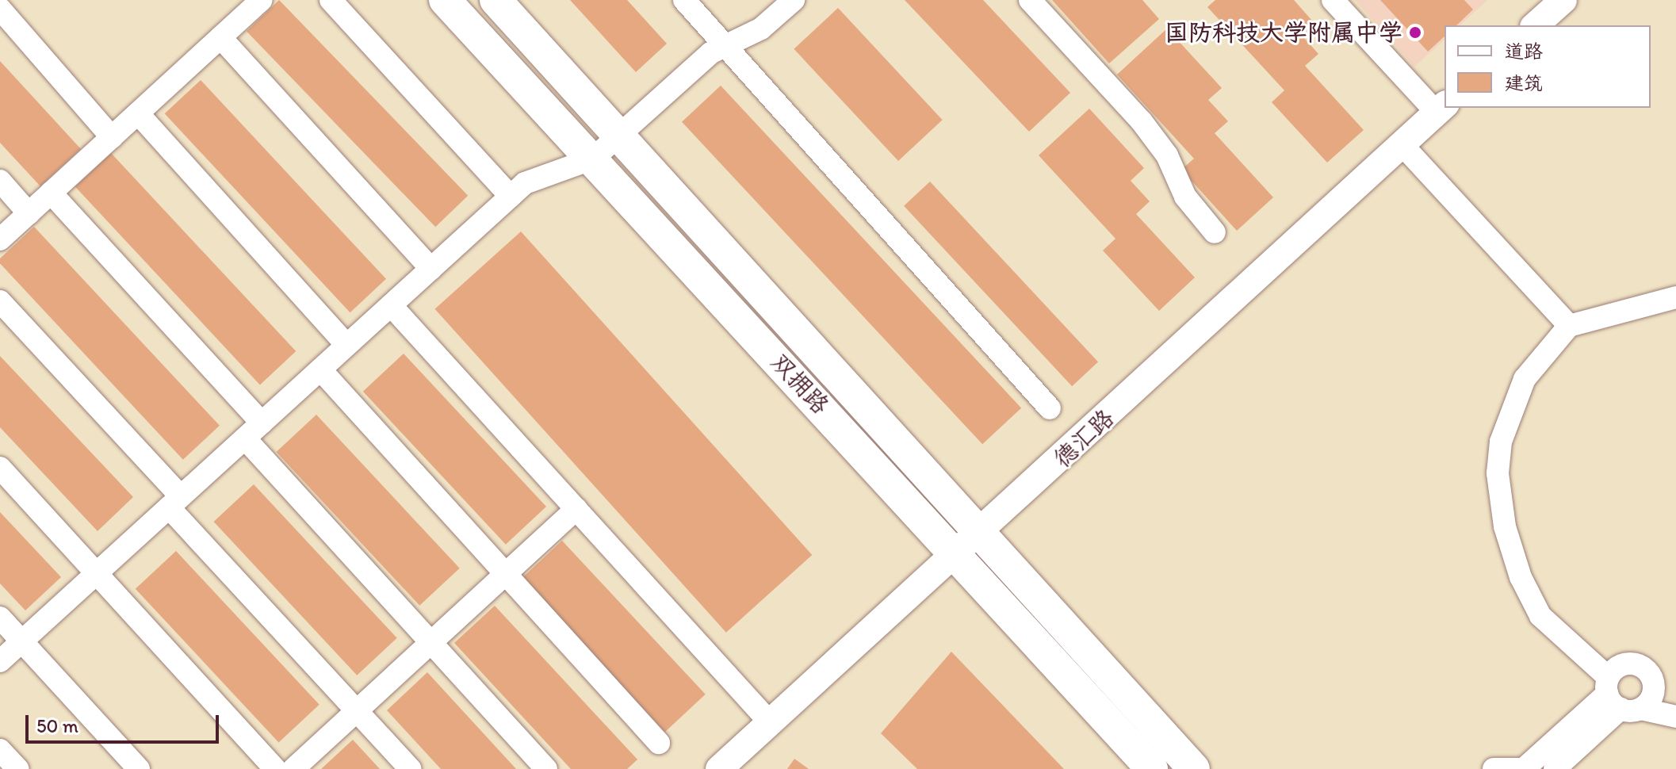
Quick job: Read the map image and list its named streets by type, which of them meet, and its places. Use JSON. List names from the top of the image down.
{
  "streets": {
    "main road": ["双拥路"],
    "street": ["德汇路"]
  },
  "crossings": [
    ["双拥路", "德汇路"]
  ],
  "places": ["国防科技大学附属中学"],
  "legend": ["道路", "建筑"],
  "scale_bar": "50 m"
}
